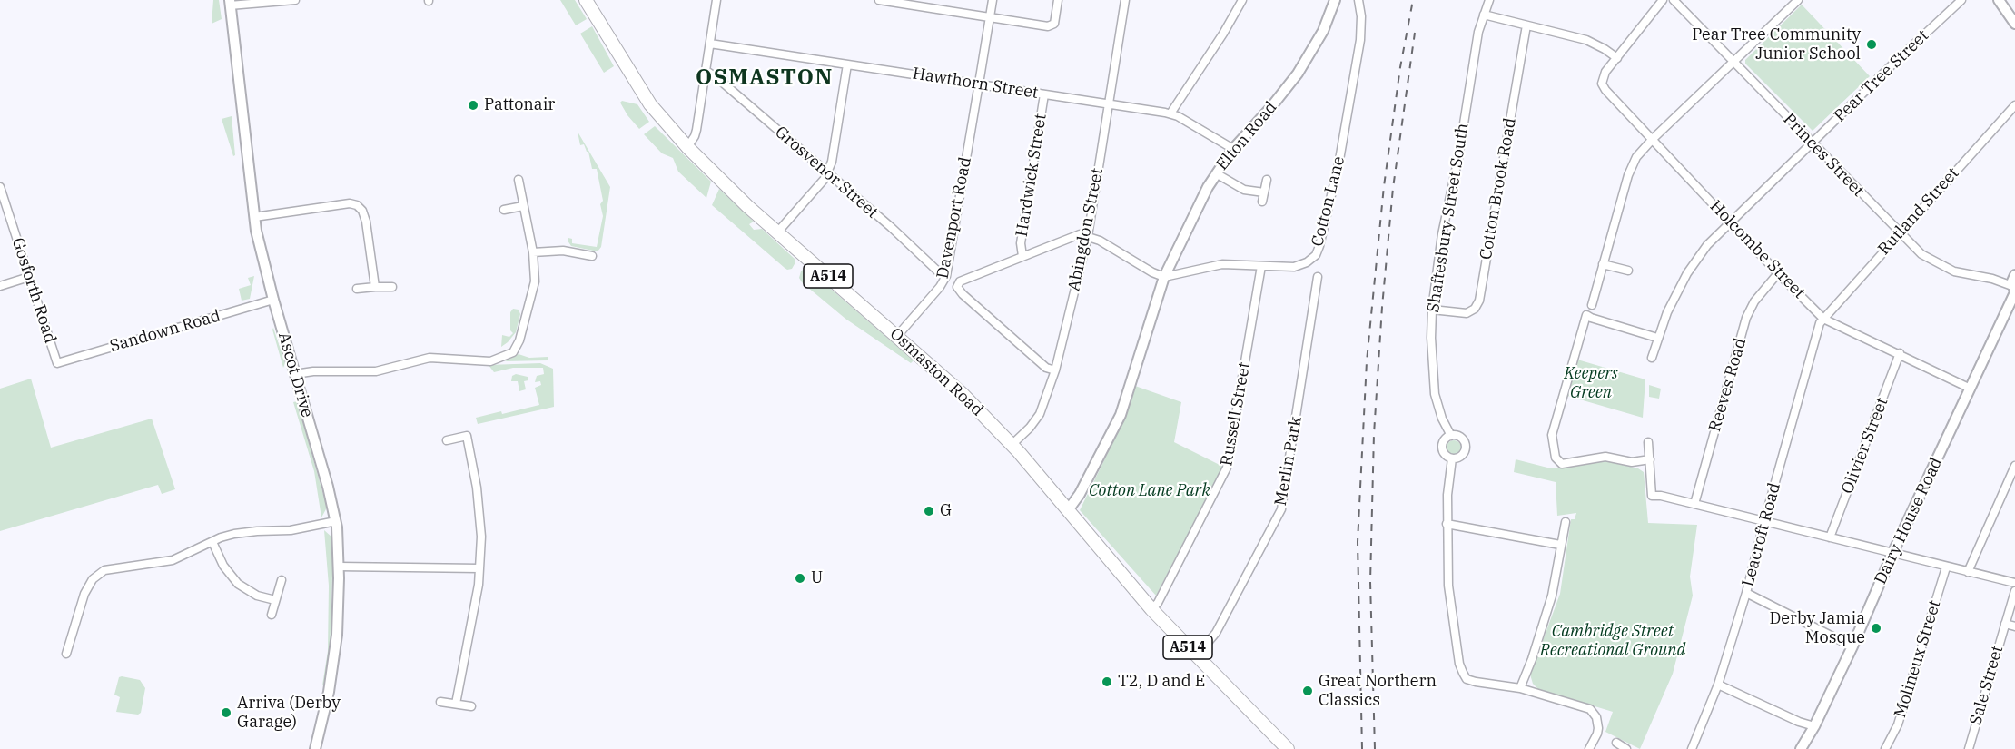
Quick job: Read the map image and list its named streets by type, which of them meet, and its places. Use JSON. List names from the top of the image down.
{
  "streets": {
    "main road": ["A514", "Osmaston Road"],
    "street": [
      "Pear Tree Street",
      "Hawthorn Street",
      "Elton Road",
      "Princes Street",
      "Grosvenor Street",
      "Hardwick Street",
      "Cotton Brook Road",
      "Cotton Lane",
      "Rutland Street",
      "Davenport Road",
      "Shaftesbury Street South",
      "Abingdon Street",
      "Holcombe Street",
      "Gosforth Road",
      "Sandown Road",
      "Ascot Drive",
      "Reeves Road",
      "Russell Street",
      "Olivier Street",
      "Merlin Park",
      "Dairy House Road",
      "Leacroft Road",
      "Molineux Street",
      "Sale Street"
    ]
  },
  "crossings": [
    ["Pear Tree Street", "Princes Street"],
    ["Pear Tree Street", "Holcombe Street"],
    ["Hawthorn Street", "Elton Road"],
    ["Hawthorn Street", "Hardwick Street"],
    ["Hawthorn Street", "Davenport Road"],
    ["Hawthorn Street", "Abingdon Street"],
    ["Elton Road", "Cotton Lane"],
    ["Princes Street", "Rutland Street"],
    ["Princes Street", "Dairy House Road"],
    ["Grosvenor Street", "Davenport Road"],
    ["Cotton Brook Road", "Shaftesbury Street South"],
    ["Cotton Lane", "Russell Street"],
    ["Rutland Street", "Holcombe Street"],
    ["Rutland Street", "Leacroft Road"],
    ["Davenport Road", "Osmaston Road"],
    ["Abingdon Street", "Osmaston Road"],
    ["Holcombe Street", "Reeves Road"],
    ["Holcombe Street", "Olivier Street"],
    ["Holcombe Street", "Dairy House Road"],
    ["Holcombe Street", "Leacroft Road"],
    ["Gosforth Road", "Sandown Road"],
    ["Sandown Road", "Ascot Drive"],
    ["Osmaston Road", "Russell Street"],
    ["Osmaston Road", "Merlin Park"]
  ],
  "districts": ["OSMASTON"],
  "parks": ["Keepers Green", "Cotton Lane Park", "Cambridge Street Recreational Ground"],
  "places": [
    "Pear Tree Community Junior School",
    "Pattonair",
    "G",
    "U",
    "Derby Jamia Mosque",
    "T2, D and E",
    "Great Northern Classics",
    "Arriva (Derby Garage)"
  ]
}
